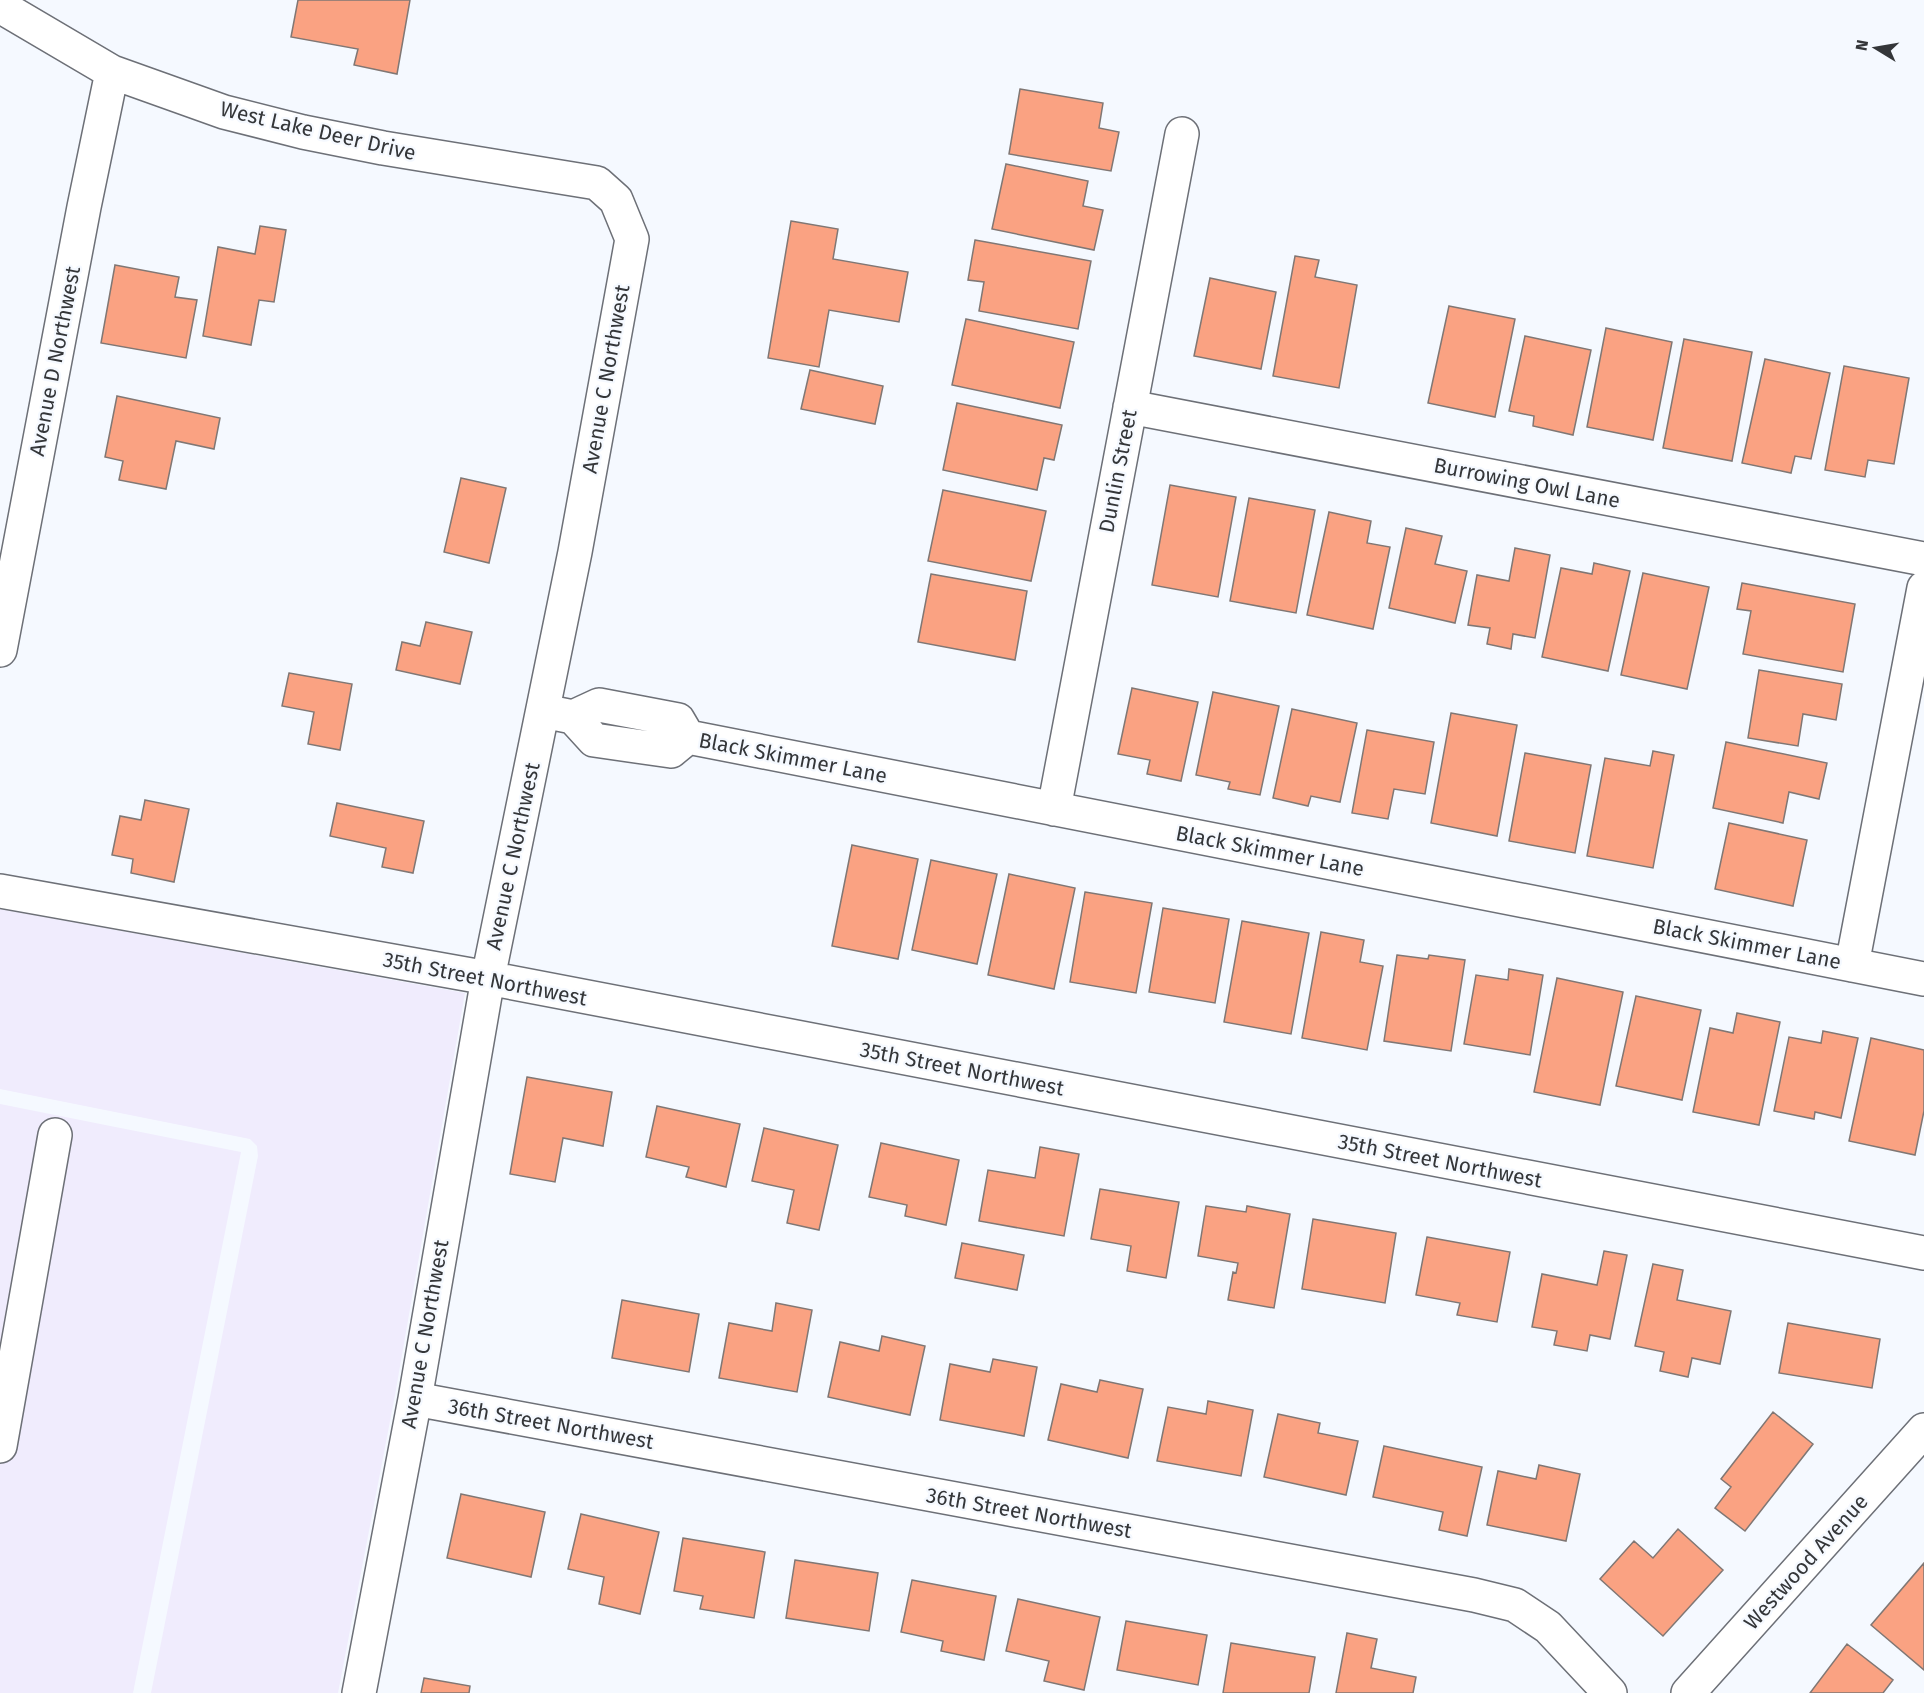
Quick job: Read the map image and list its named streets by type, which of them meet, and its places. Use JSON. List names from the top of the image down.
{
  "streets": {
    "street": [
      "West Lake Deer Drive",
      "Avenue D Northwest",
      "Avenue C Northwest",
      "Dunlin Street",
      "Burrowing Owl Lane",
      "Black Skimmer Lane",
      "35th Street Northwest",
      "36th Street Northwest",
      "Westwood Avenue"
    ]
  },
  "crossings": [
    ["West Lake Deer Drive", "Avenue D Northwest"],
    ["West Lake Deer Drive", "Avenue C Northwest"],
    ["Avenue C Northwest", "Black Skimmer Lane"],
    ["Avenue C Northwest", "35th Street Northwest"],
    ["Avenue C Northwest", "36th Street Northwest"],
    ["Dunlin Street", "Burrowing Owl Lane"],
    ["Dunlin Street", "Black Skimmer Lane"]
  ],
  "north": "left"
}
